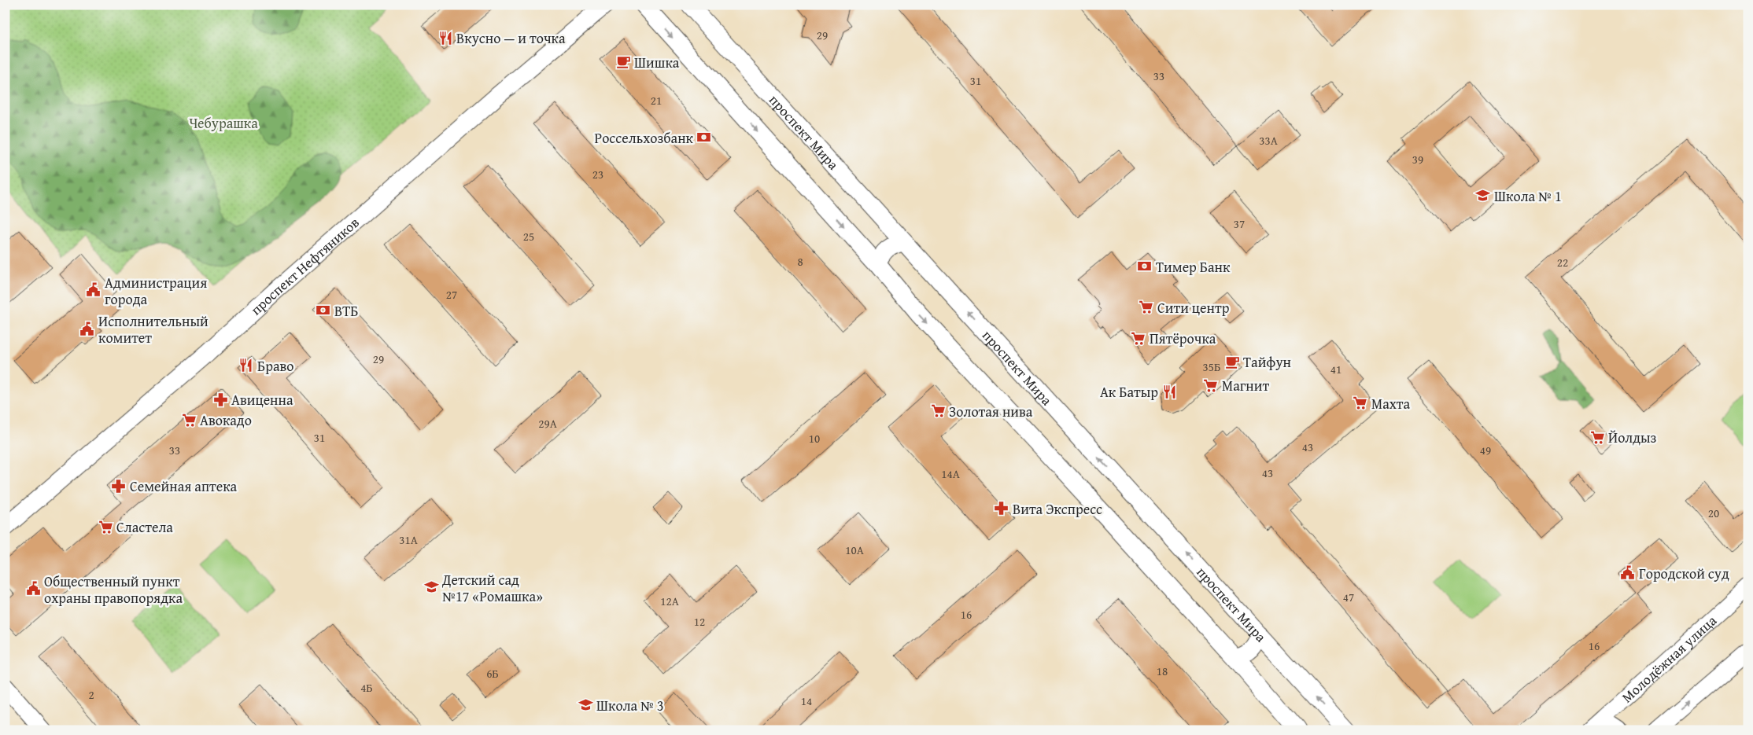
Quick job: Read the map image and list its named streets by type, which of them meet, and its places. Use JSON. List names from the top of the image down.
{
  "streets": {
    "main road": ["проспект Мира", "проспект Нефтяников"],
    "street": ["Молодёжная улица"]
  },
  "parks": ["Чебурашка"],
  "places": {
    "restaurant": ["Вкусно — и точка", "Браво", "Ак Батыр"],
    "cafe": ["Шишка", "Тайфун"],
    "bank": ["Россельхозбанк", "Тимер Банк", "ВТБ"],
    "school or university": ["Школа № 1", "Детский сад №17 «Ромашка»", "Школа № 3"],
    "public building": [
      "Администрация города",
      "Исполнительный комитет",
      "Городской суд",
      "Общественный пункт охраны правопорядка"
    ],
    "supermarket": [
      "Сити центр",
      "Пятёрочка",
      "Магнит",
      "Махта",
      "Золотая нива",
      "Авокадо",
      "Йолдыз",
      "Сластела"
    ],
    "pharmacy": ["Авиценна", "Семейная аптека", "Вита Экспресс"]
  },
  "house_numbers": [
    "29",
    "33",
    "31",
    "21",
    "33А",
    "39",
    "23",
    "37",
    "25",
    "8",
    "22",
    "27",
    "29",
    "35Б",
    "41",
    "29А",
    "31",
    "10",
    "43",
    "33",
    "49",
    "43",
    "14А",
    "20",
    "31А",
    "10А",
    "47",
    "12А",
    "16",
    "12",
    "16",
    "18",
    "6Б",
    "4Б",
    "2",
    "14"
  ]
}
